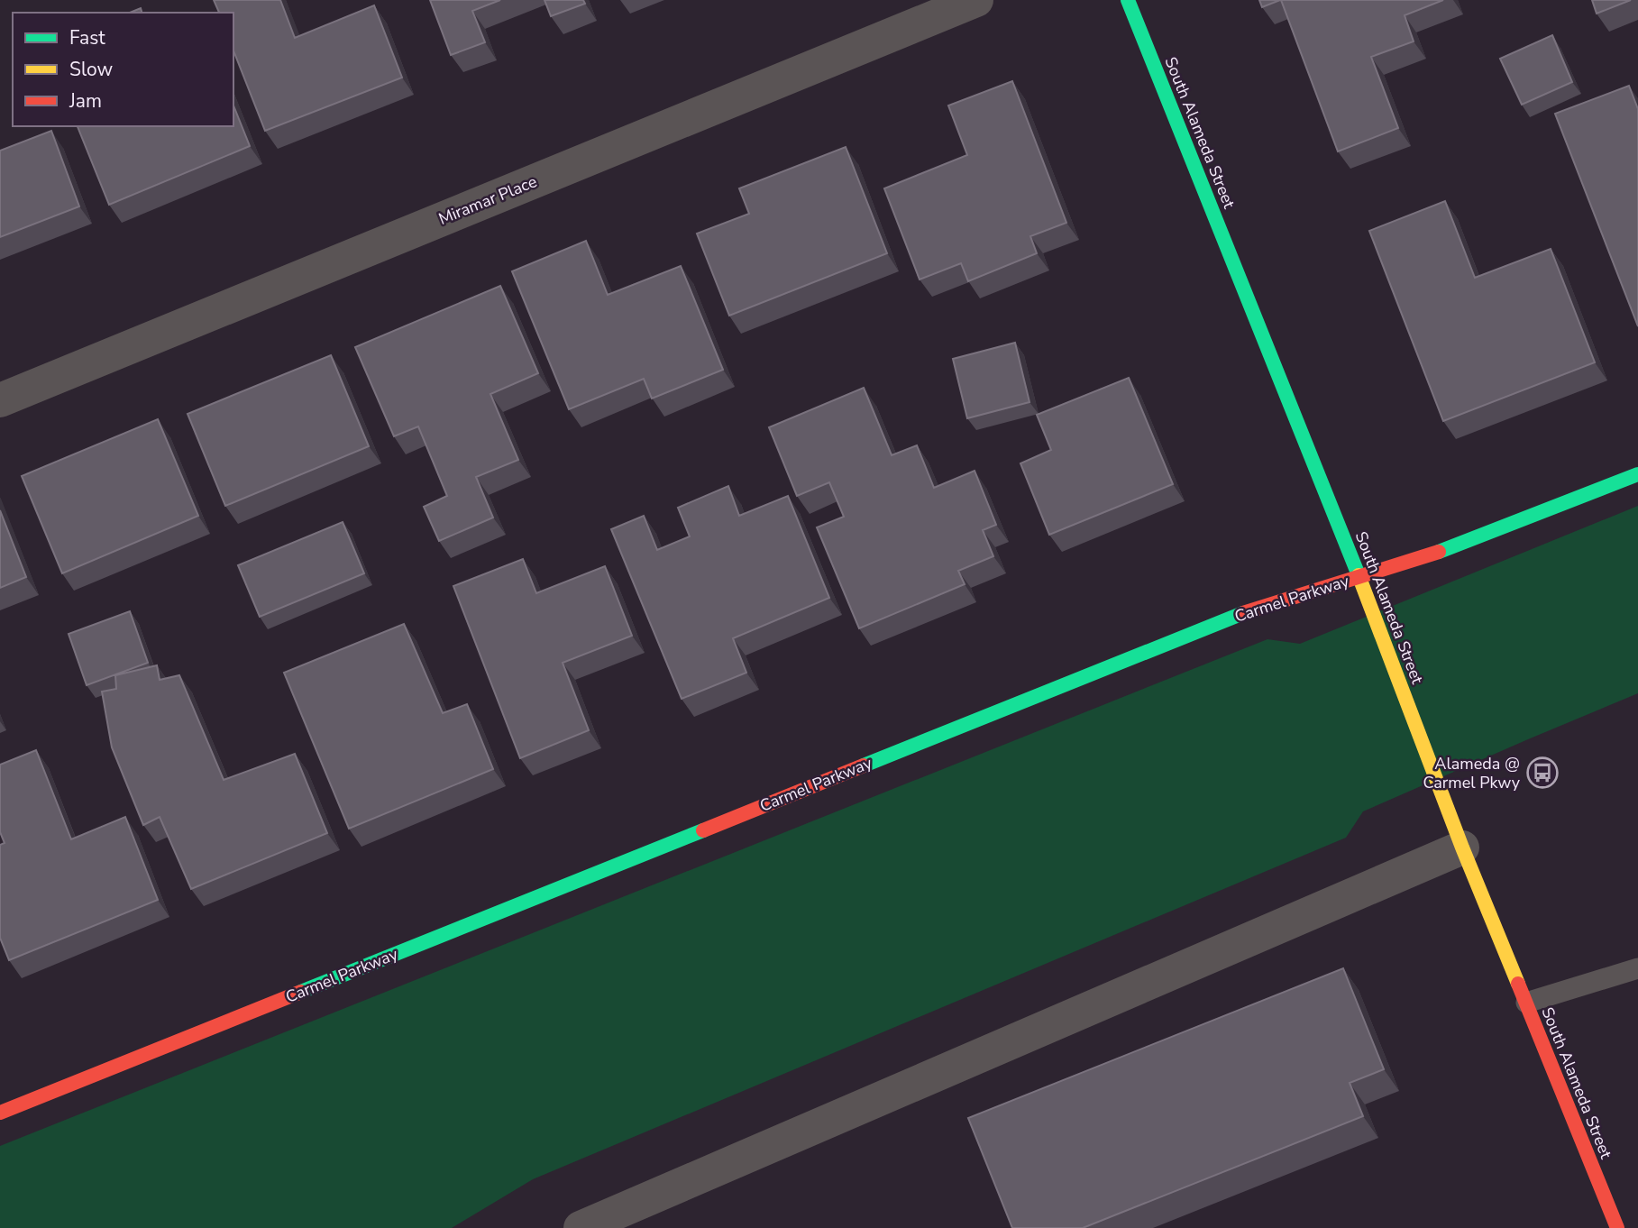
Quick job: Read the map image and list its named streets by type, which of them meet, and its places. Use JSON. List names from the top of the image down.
{
  "streets": {
    "street": ["South Alameda Street", "Miramar Place", "Carmel Parkway"]
  },
  "crossings": [
    ["South Alameda Street", "Carmel Parkway"]
  ],
  "places": {
    "bus stop": ["Alameda @ Carmel Pkwy"]
  },
  "legend": ["Fast", "Slow", "Jam"]
}
